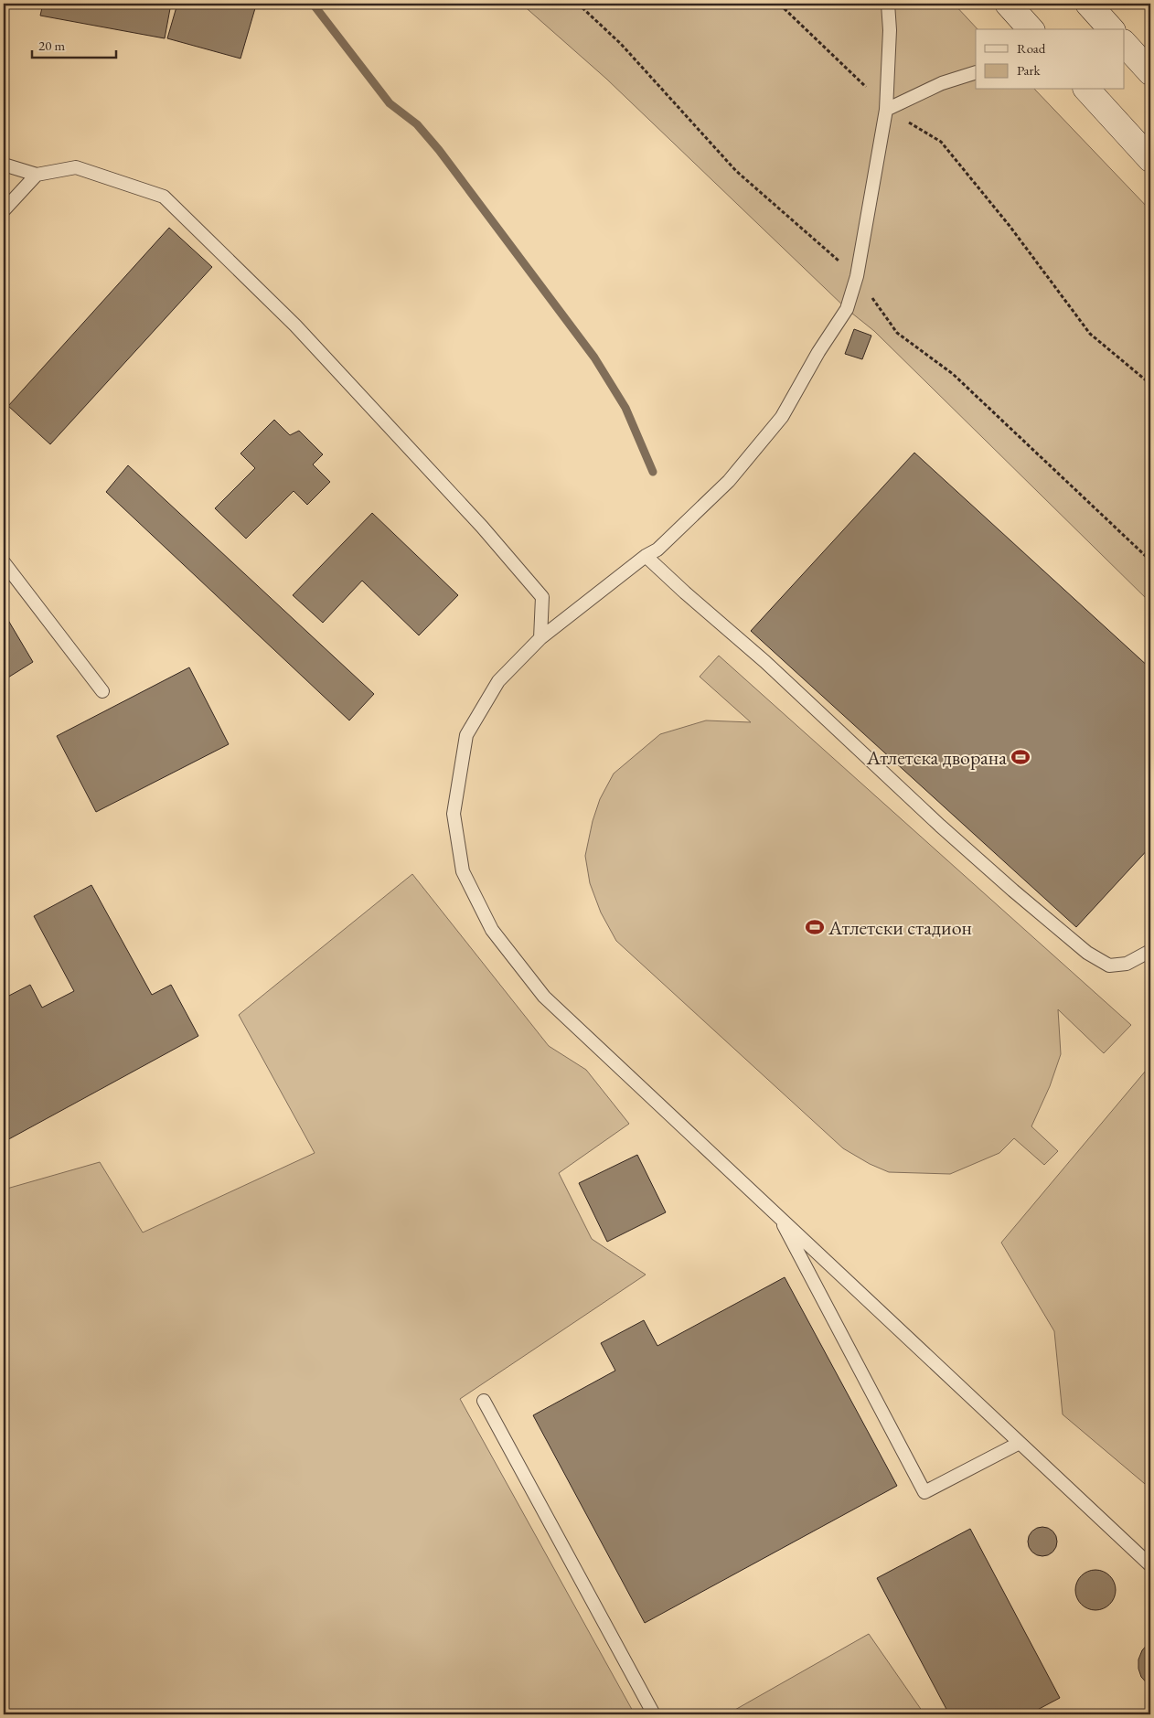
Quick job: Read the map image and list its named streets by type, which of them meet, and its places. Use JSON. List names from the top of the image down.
{
  "places": {
    "sports": ["Атлетска дворана", "Атлетски стадион"]
  },
  "legend": ["Road", "Park"],
  "scale_bar": "20 m"
}
